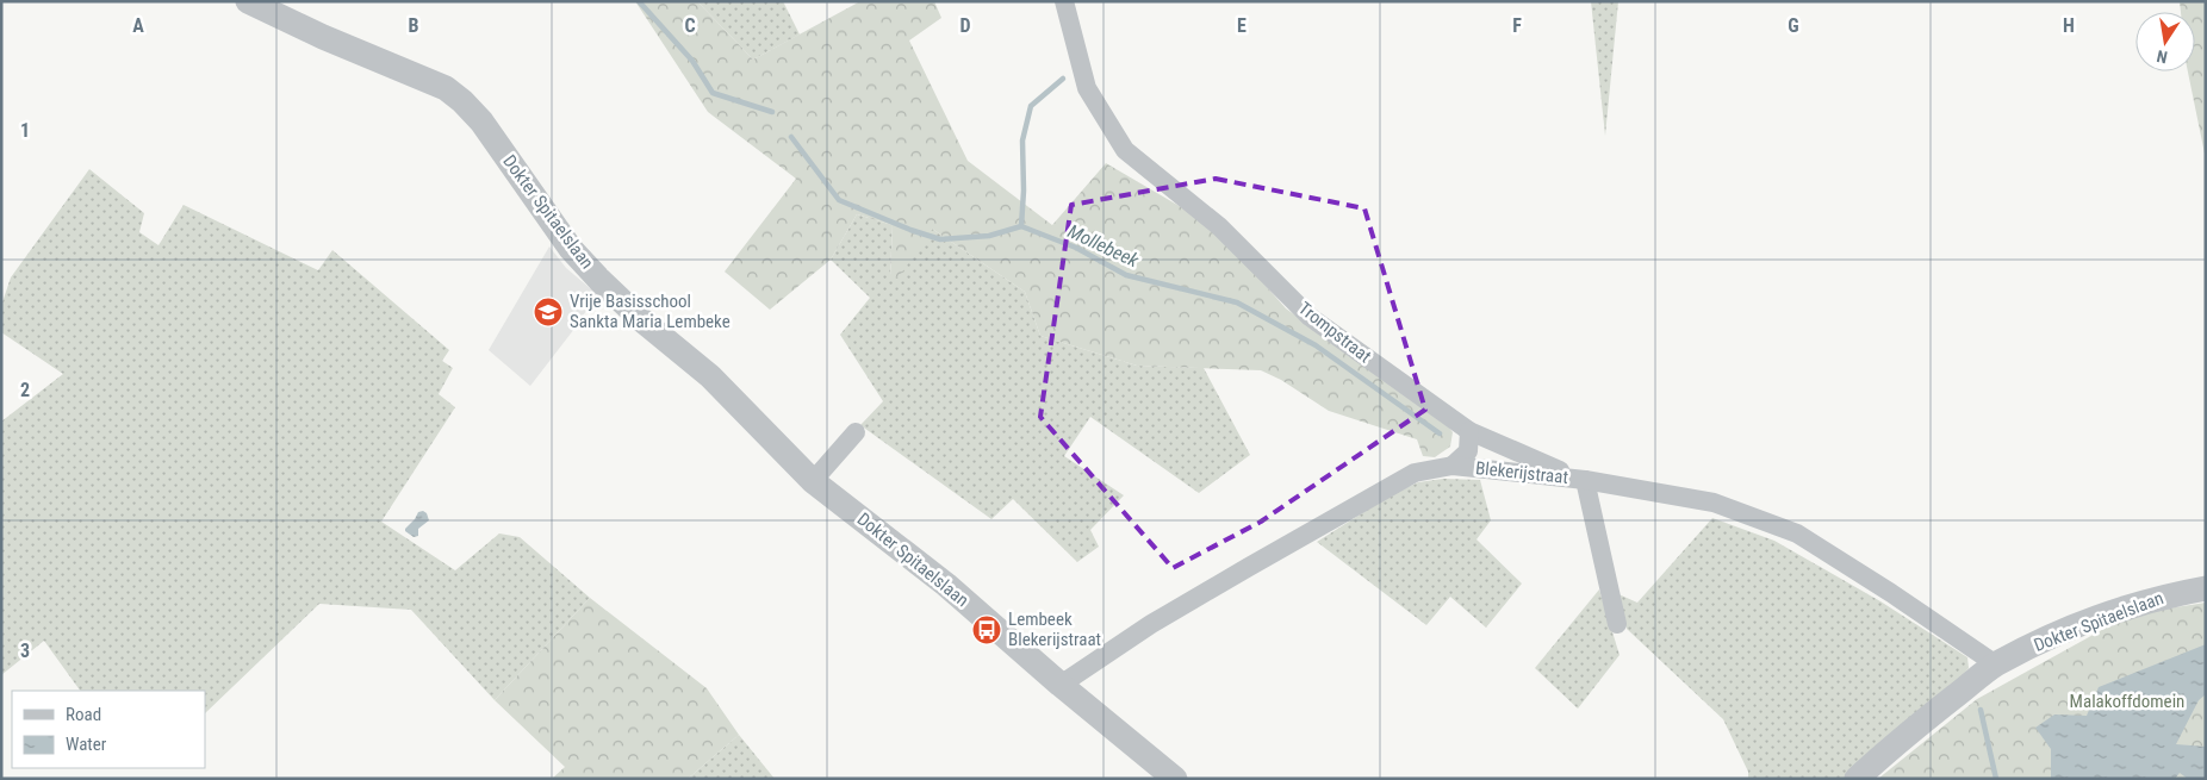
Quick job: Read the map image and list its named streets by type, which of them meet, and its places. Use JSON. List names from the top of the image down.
{
  "streets": {
    "street": ["Dokter Spitaelslaan", "Trompstraat", "Blekerijstraat"]
  },
  "crossings": [
    ["Dokter Spitaelslaan", "Blekerijstraat"],
    ["Trompstraat", "Blekerijstraat"]
  ],
  "water": ["Mollebeek"],
  "parks": ["Malakoffdomein"],
  "places": {
    "school or university": ["Vrije Basisschool Sankta Maria Lembeke"],
    "bus stop": ["Lembeek Blekerijstraat"]
  },
  "legend": ["Road", "Water"],
  "north": "bottom",
  "grid": {
    "columns": [
      "A",
      "B",
      "C",
      "D",
      "E",
      "F",
      "G",
      "H"
    ],
    "rows": ["1", "2", "3"]
  }
}
